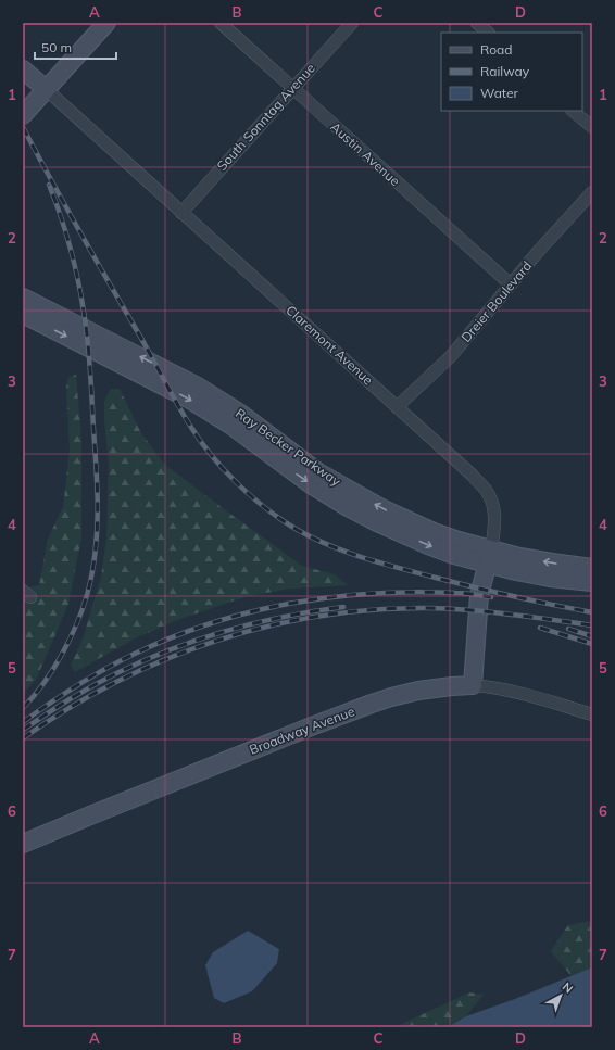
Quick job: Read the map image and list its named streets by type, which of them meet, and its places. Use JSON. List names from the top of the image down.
{
  "streets": {
    "main road": ["Claremont Avenue", "Ray Becker Parkway", "Broadway Avenue"],
    "street": ["South Sonntag Avenue", "Austin Avenue", "Dreier Boulevard"]
  },
  "crossings": [
    ["South Sonntag Avenue", "Austin Avenue"],
    ["South Sonntag Avenue", "Claremont Avenue"],
    ["Austin Avenue", "Dreier Boulevard"],
    ["Dreier Boulevard", "Claremont Avenue"],
    ["Claremont Avenue", "Ray Becker Parkway"],
    ["Claremont Avenue", "Broadway Avenue"]
  ],
  "legend": ["Road", "Railway", "Water"],
  "scale_bar": "50 m",
  "north": "top right",
  "grid": {
    "columns": [
      "A",
      "B",
      "C",
      "D"
    ],
    "rows": [
      "1",
      "2",
      "3",
      "4",
      "5",
      "6",
      "7"
    ]
  }
}
